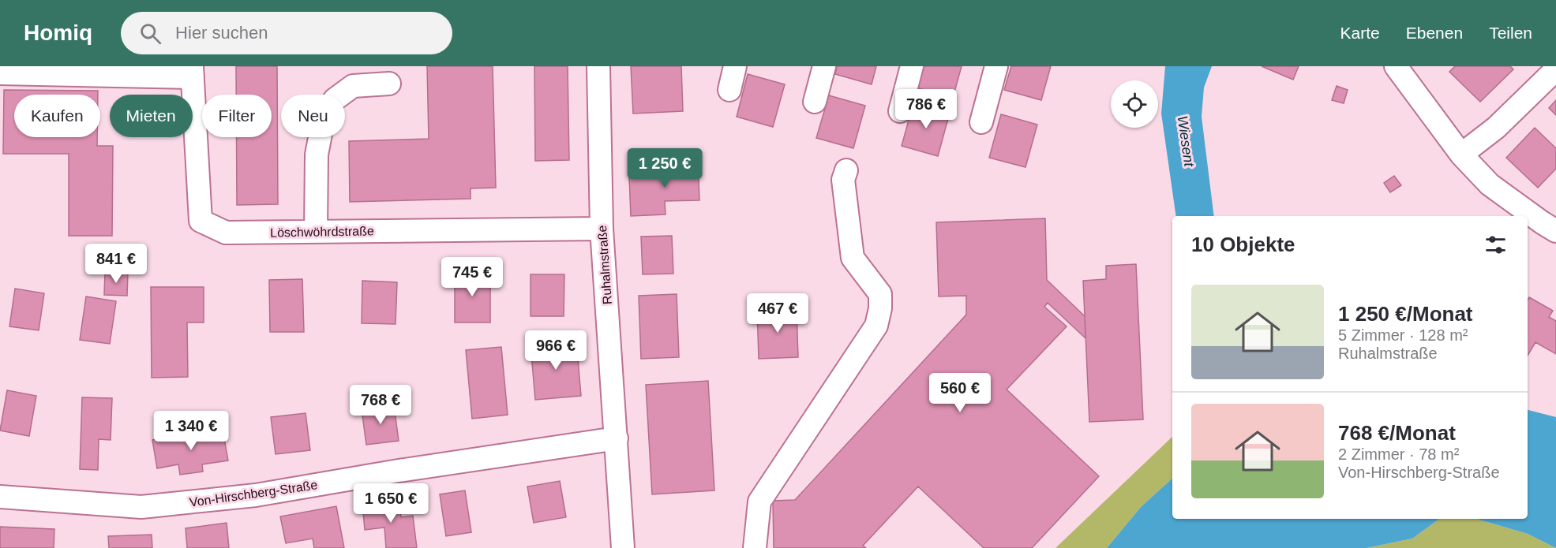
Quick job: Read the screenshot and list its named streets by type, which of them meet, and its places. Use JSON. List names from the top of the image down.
{
  "streets": {
    "street": ["Löschwöhrdstraße", "Ruhalmstraße", "Von-Hirschberg-Straße"]
  },
  "crossings": [
    ["Löschwöhrdstraße", "Ruhalmstraße"],
    ["Ruhalmstraße", "Von-Hirschberg-Straße"]
  ],
  "water": ["Wiesent"],
  "page": {
    "header": "Homiq",
    "search": "Hier suchen",
    "nav": ["Karte", "Ebenen", "Teilen"],
    "price": [
      "786 €",
      "1 250 €",
      "841 €",
      "745 €",
      "467 €",
      "966 €",
      "560 €",
      "768 €",
      "1 340 €",
      "1 650 €"
    ],
    "chip": [
      "Kaufen",
      "Mieten",
      "Filter",
      "Neu"
    ],
    "heading": "10 Objekte",
    "list": [
      {
        "name": "1 250 €/Monat",
        "note": "5 Zimmer · 128 m² · Ruhalmstraße"
      },
      {
        "name": "768 €/Monat",
        "note": "2 Zimmer · 78 m² · Von-Hirschberg-Straße"
      }
    ]
  }
}
